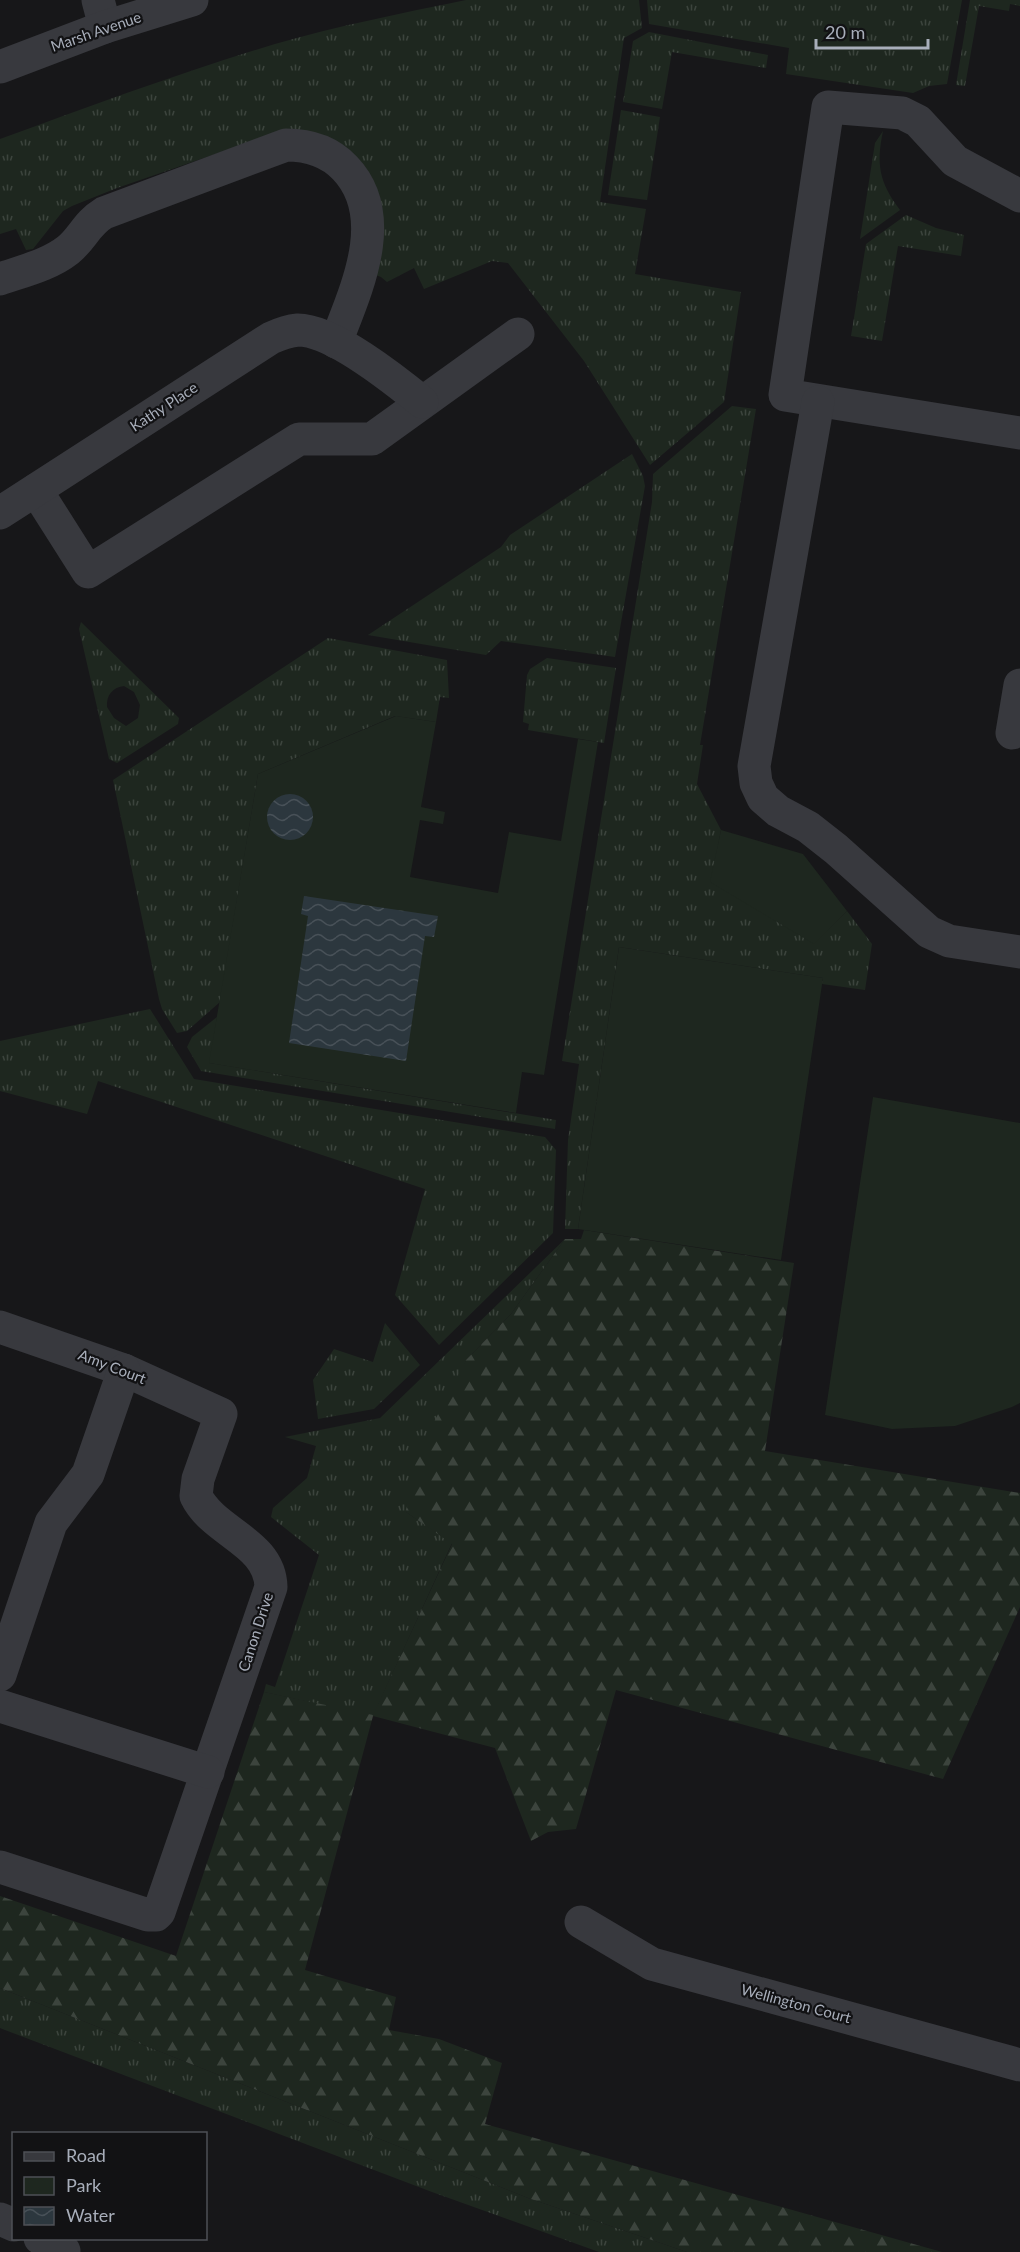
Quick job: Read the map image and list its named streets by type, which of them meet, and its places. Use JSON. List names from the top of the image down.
{
  "streets": {
    "street": [
      "Marsh Avenue",
      "Kathy Place",
      "Amy Court",
      "Canon Drive",
      "Wellington Court"
    ]
  },
  "crossings": [
    ["Amy Court", "Canon Drive"]
  ],
  "legend": ["Road", "Park", "Water"],
  "scale_bar": "20 m"
}
